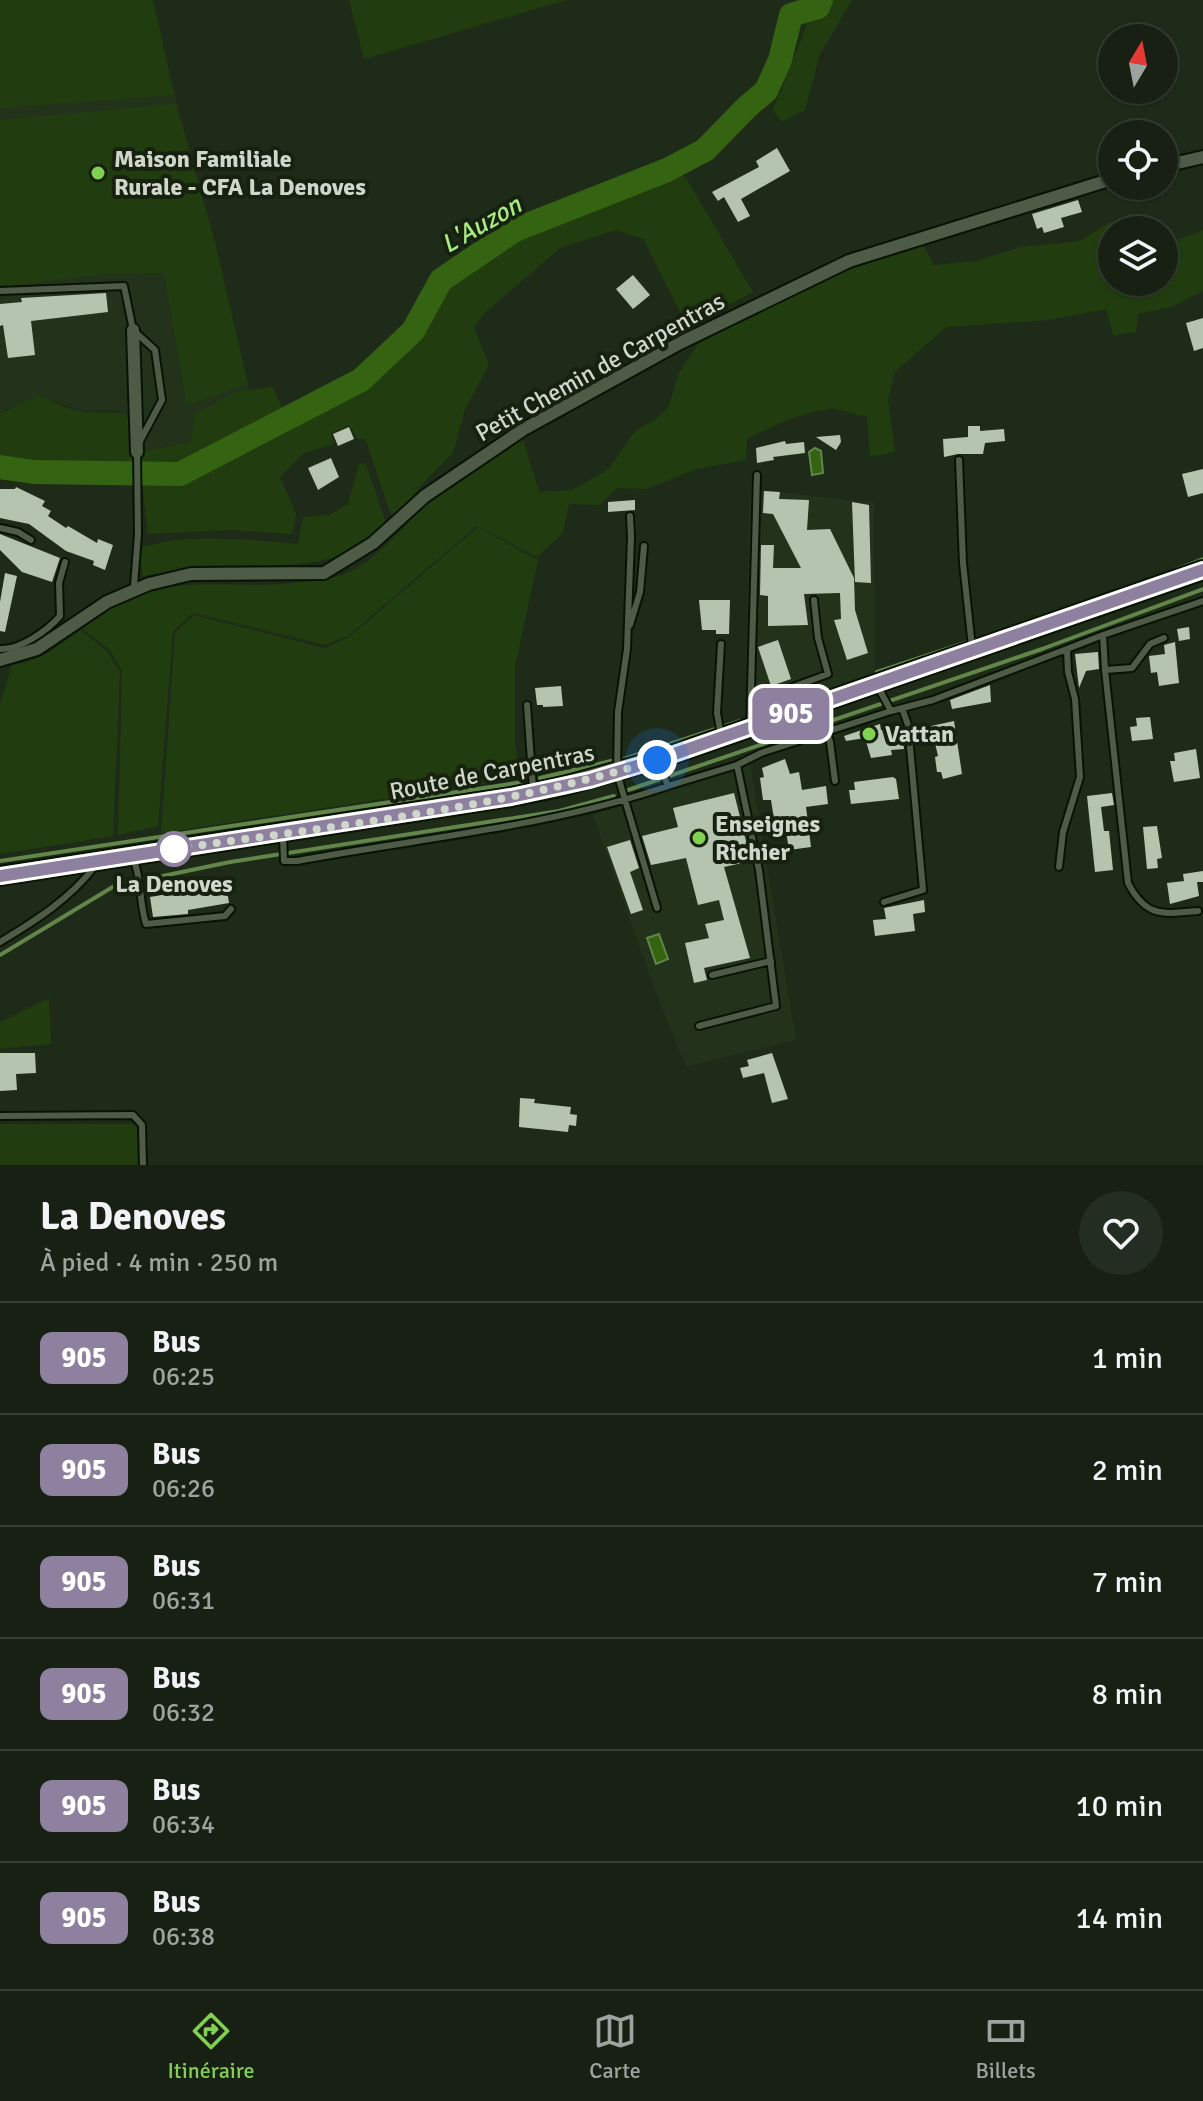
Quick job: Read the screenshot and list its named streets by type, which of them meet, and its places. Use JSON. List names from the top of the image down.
{
  "streets": {
    "main road": ["Route de Carpentras"],
    "street": ["Petit Chemin de Carpentras"]
  },
  "water": ["L'Auzon"],
  "places": [
    "Maison Familiale Rurale - CFA La Denoves",
    "Vattan",
    "Enseignes Richier",
    "La Denoves"
  ],
  "lines": ["bus line 905"],
  "north": "top",
  "page": {
    "on_map": "905",
    "heading": ["La Denoves", "À pied · 4 min · 250 m"],
    "list": [
      {
        "mark": "905",
        "name": "Bus",
        "note": "06:25",
        "value": "1 min"
      },
      {
        "mark": "905",
        "name": "Bus",
        "note": "06:26",
        "value": "2 min"
      },
      {
        "mark": "905",
        "name": "Bus",
        "note": "06:31",
        "value": "7 min"
      },
      {
        "mark": "905",
        "name": "Bus",
        "note": "06:32",
        "value": "8 min"
      },
      {
        "mark": "905",
        "name": "Bus",
        "note": "06:34",
        "value": "10 min"
      },
      {
        "mark": "905",
        "name": "Bus",
        "note": "06:38",
        "value": "14 min"
      }
    ],
    "tabs": ["Itinéraire", "Carte", "Billets"]
  }
}
